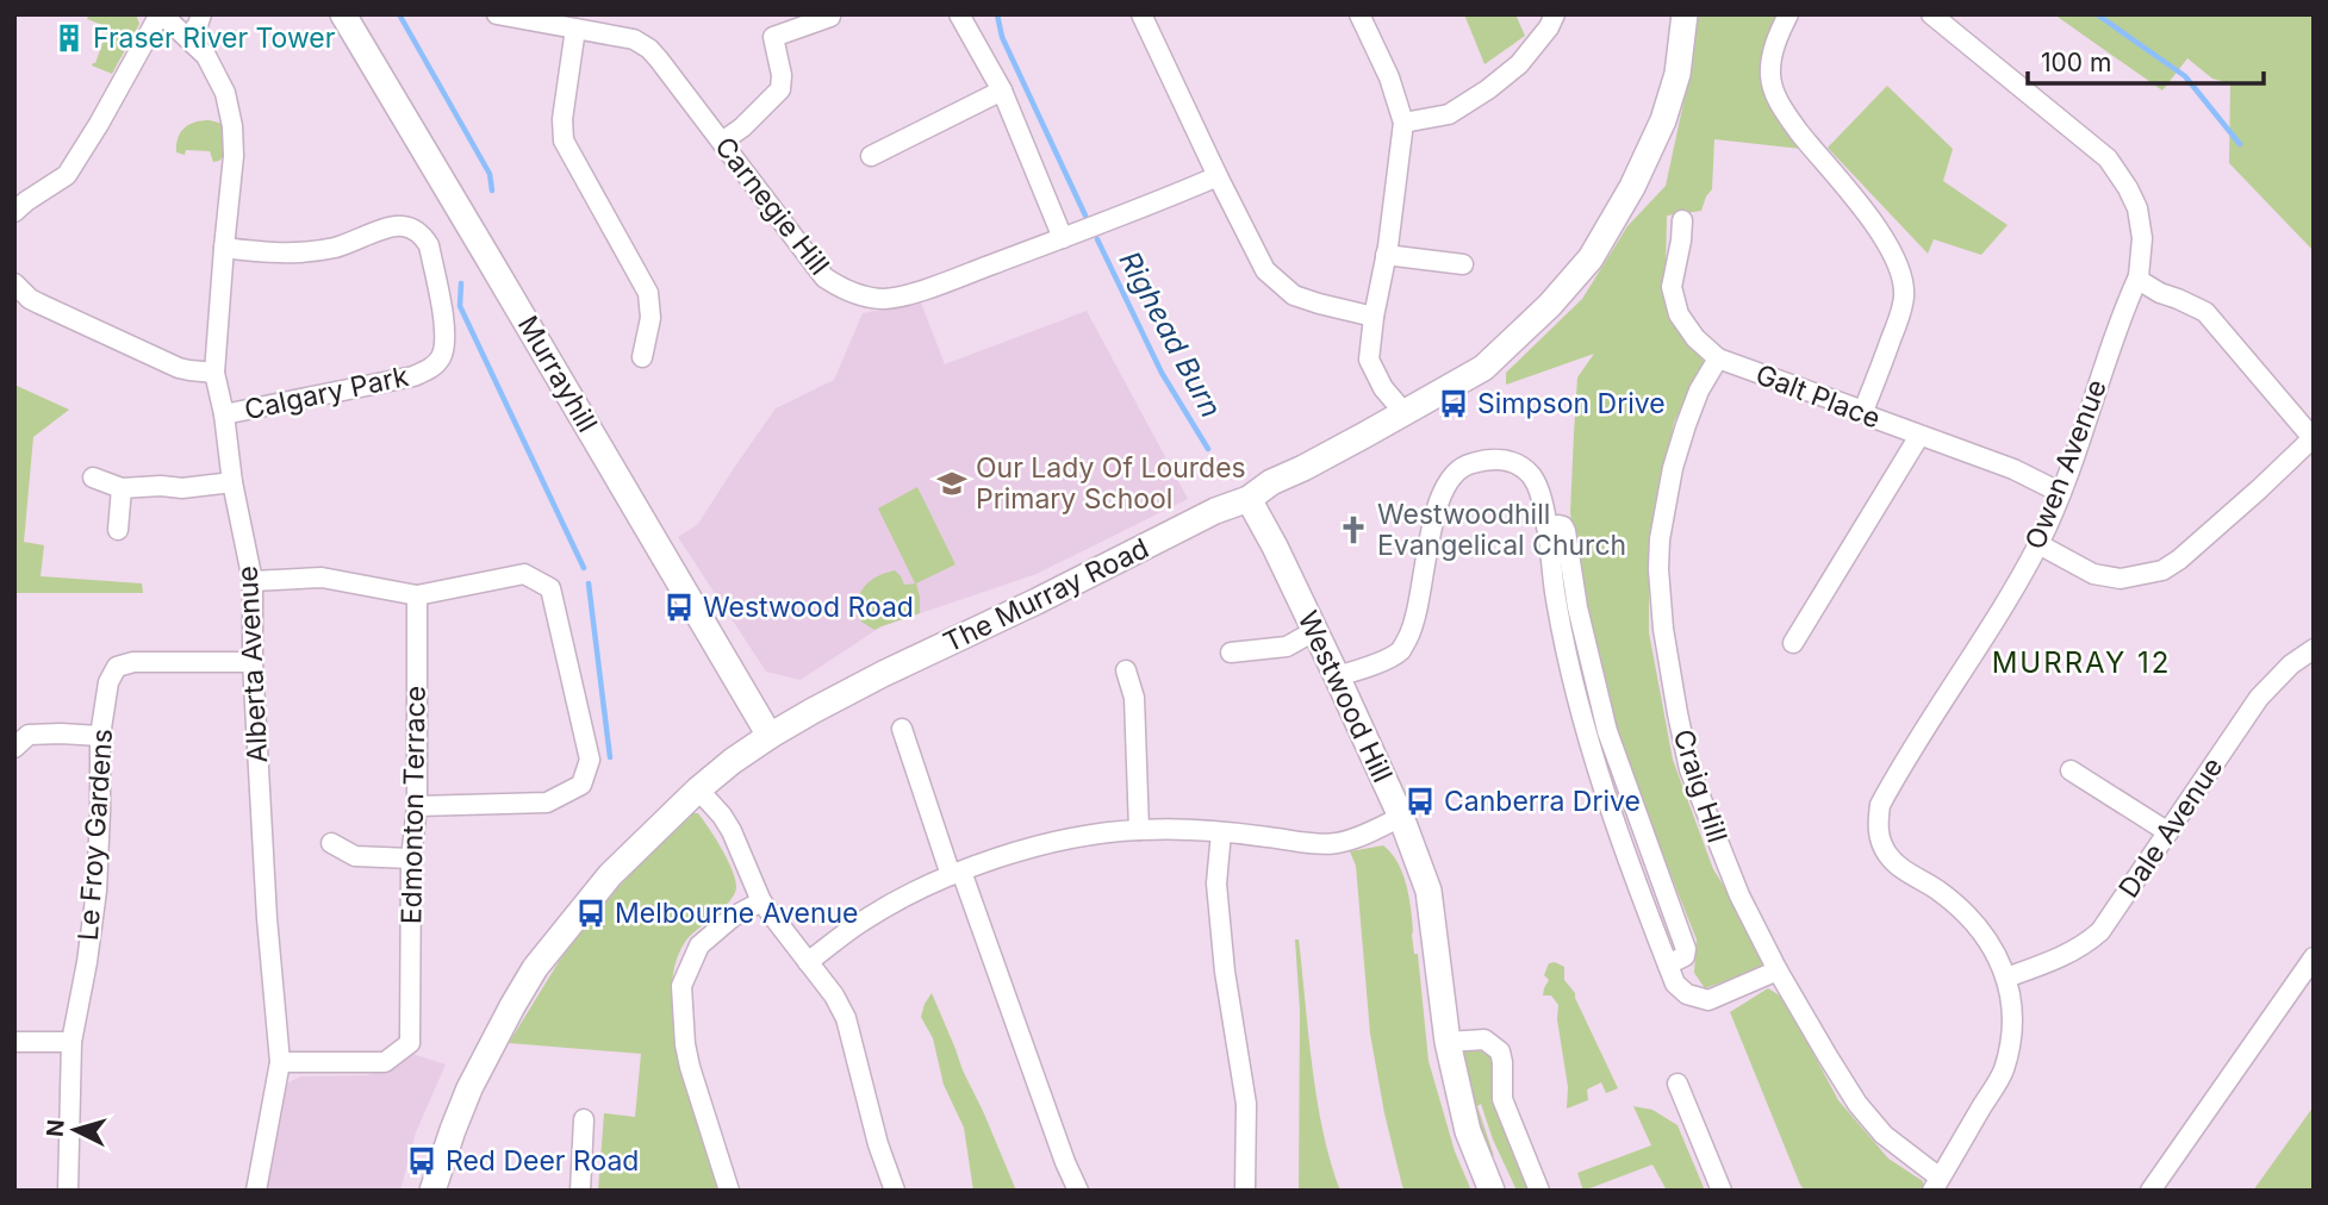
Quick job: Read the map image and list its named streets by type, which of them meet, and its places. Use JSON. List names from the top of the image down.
{
  "streets": {
    "street": [
      "Carnegie Hill",
      "Murrayhill",
      "Calgary Park",
      "Galt Place",
      "Owen Avenue",
      "The Murray Road",
      "Alberta Avenue",
      "Westwood Hill",
      "Craig Hill",
      "Edmonton Terrace",
      "Dale Avenue",
      "Le Froy Gardens"
    ]
  },
  "crossings": [
    ["Murrayhill", "The Murray Road"],
    ["Calgary Park", "Alberta Avenue"],
    ["Galt Place", "Owen Avenue"],
    ["Galt Place", "Craig Hill"],
    ["Owen Avenue", "Craig Hill"],
    ["Owen Avenue", "Dale Avenue"],
    ["The Murray Road", "Westwood Hill"],
    ["Alberta Avenue", "Edmonton Terrace"],
    ["Alberta Avenue", "Le Froy Gardens"]
  ],
  "districts": ["MURRAY 12"],
  "water": ["Righead Burn"],
  "places": {
    "building": ["Fraser River Tower"],
    "bus stop": [
      "Simpson Drive",
      "Westwood Road",
      "Canberra Drive",
      "Melbourne Avenue",
      "Red Deer Road"
    ],
    "school or university": ["Our Lady Of Lourdes Primary School"],
    "church": ["Westwoodhill Evangelical Church"]
  },
  "scale_bar": "100 m",
  "north": "left"
}
